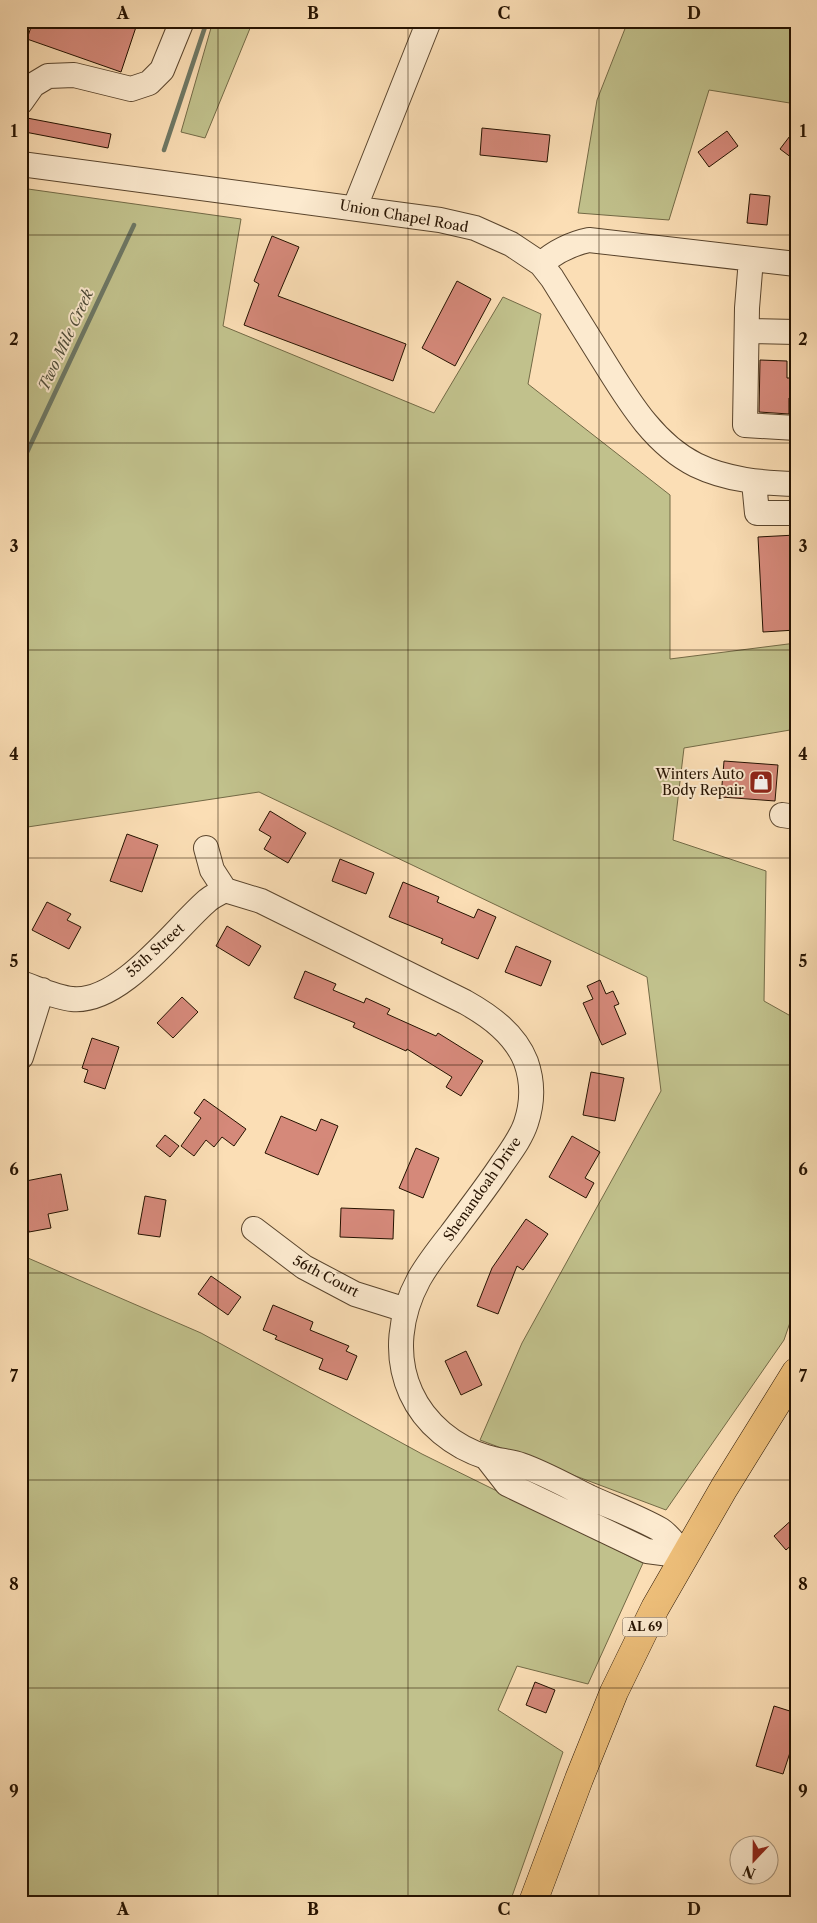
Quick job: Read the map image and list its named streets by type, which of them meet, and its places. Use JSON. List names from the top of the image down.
{
  "streets": {
    "main road": ["AL 69"],
    "street": [
      "Union Chapel Road",
      "55th Street",
      "Shenandoah Drive",
      "56th Court"
    ]
  },
  "crossings": [
    ["55th Street", "Shenandoah Drive"],
    ["Shenandoah Drive", "56th Court"],
    ["Shenandoah Drive", "AL 69"]
  ],
  "water": ["Two Mile Creek"],
  "places": {
    "shop": ["Winters Auto Body Repair"]
  },
  "north": "bottom",
  "grid": {
    "columns": [
      "A",
      "B",
      "C",
      "D"
    ],
    "rows": [
      "1",
      "2",
      "3",
      "4",
      "5",
      "6",
      "7",
      "8",
      "9"
    ]
  }
}
